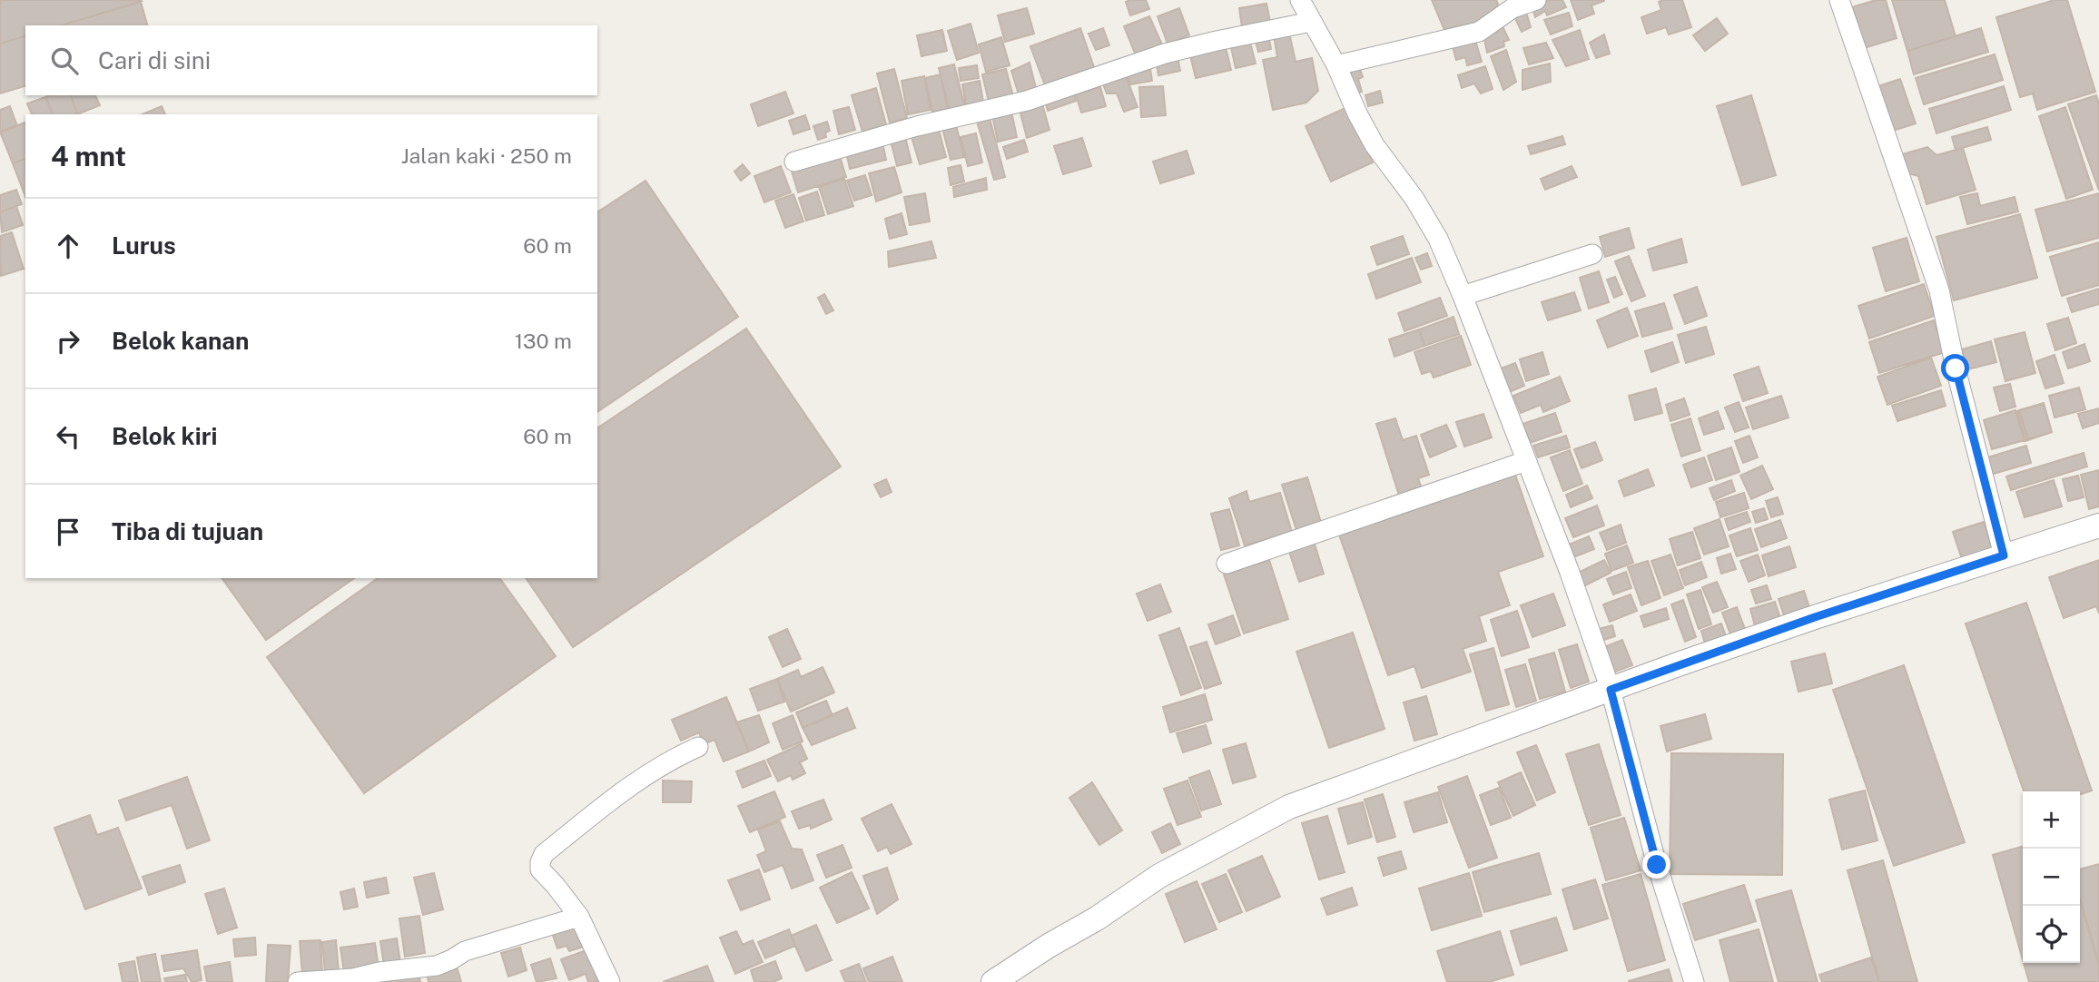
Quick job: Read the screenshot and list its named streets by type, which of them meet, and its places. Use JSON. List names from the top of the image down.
{
  "page": {
    "search": "Cari di sini",
    "heading": ["4 mnt", "Jalan kaki · 250 m"],
    "list": [
      ["Lurus", "60 m"],
      ["Belok kanan", "130 m"],
      ["Belok kiri", "60 m"],
      "Tiba di tujuan"
    ],
    "map_buttons": ["+", "−"]
  }
}
